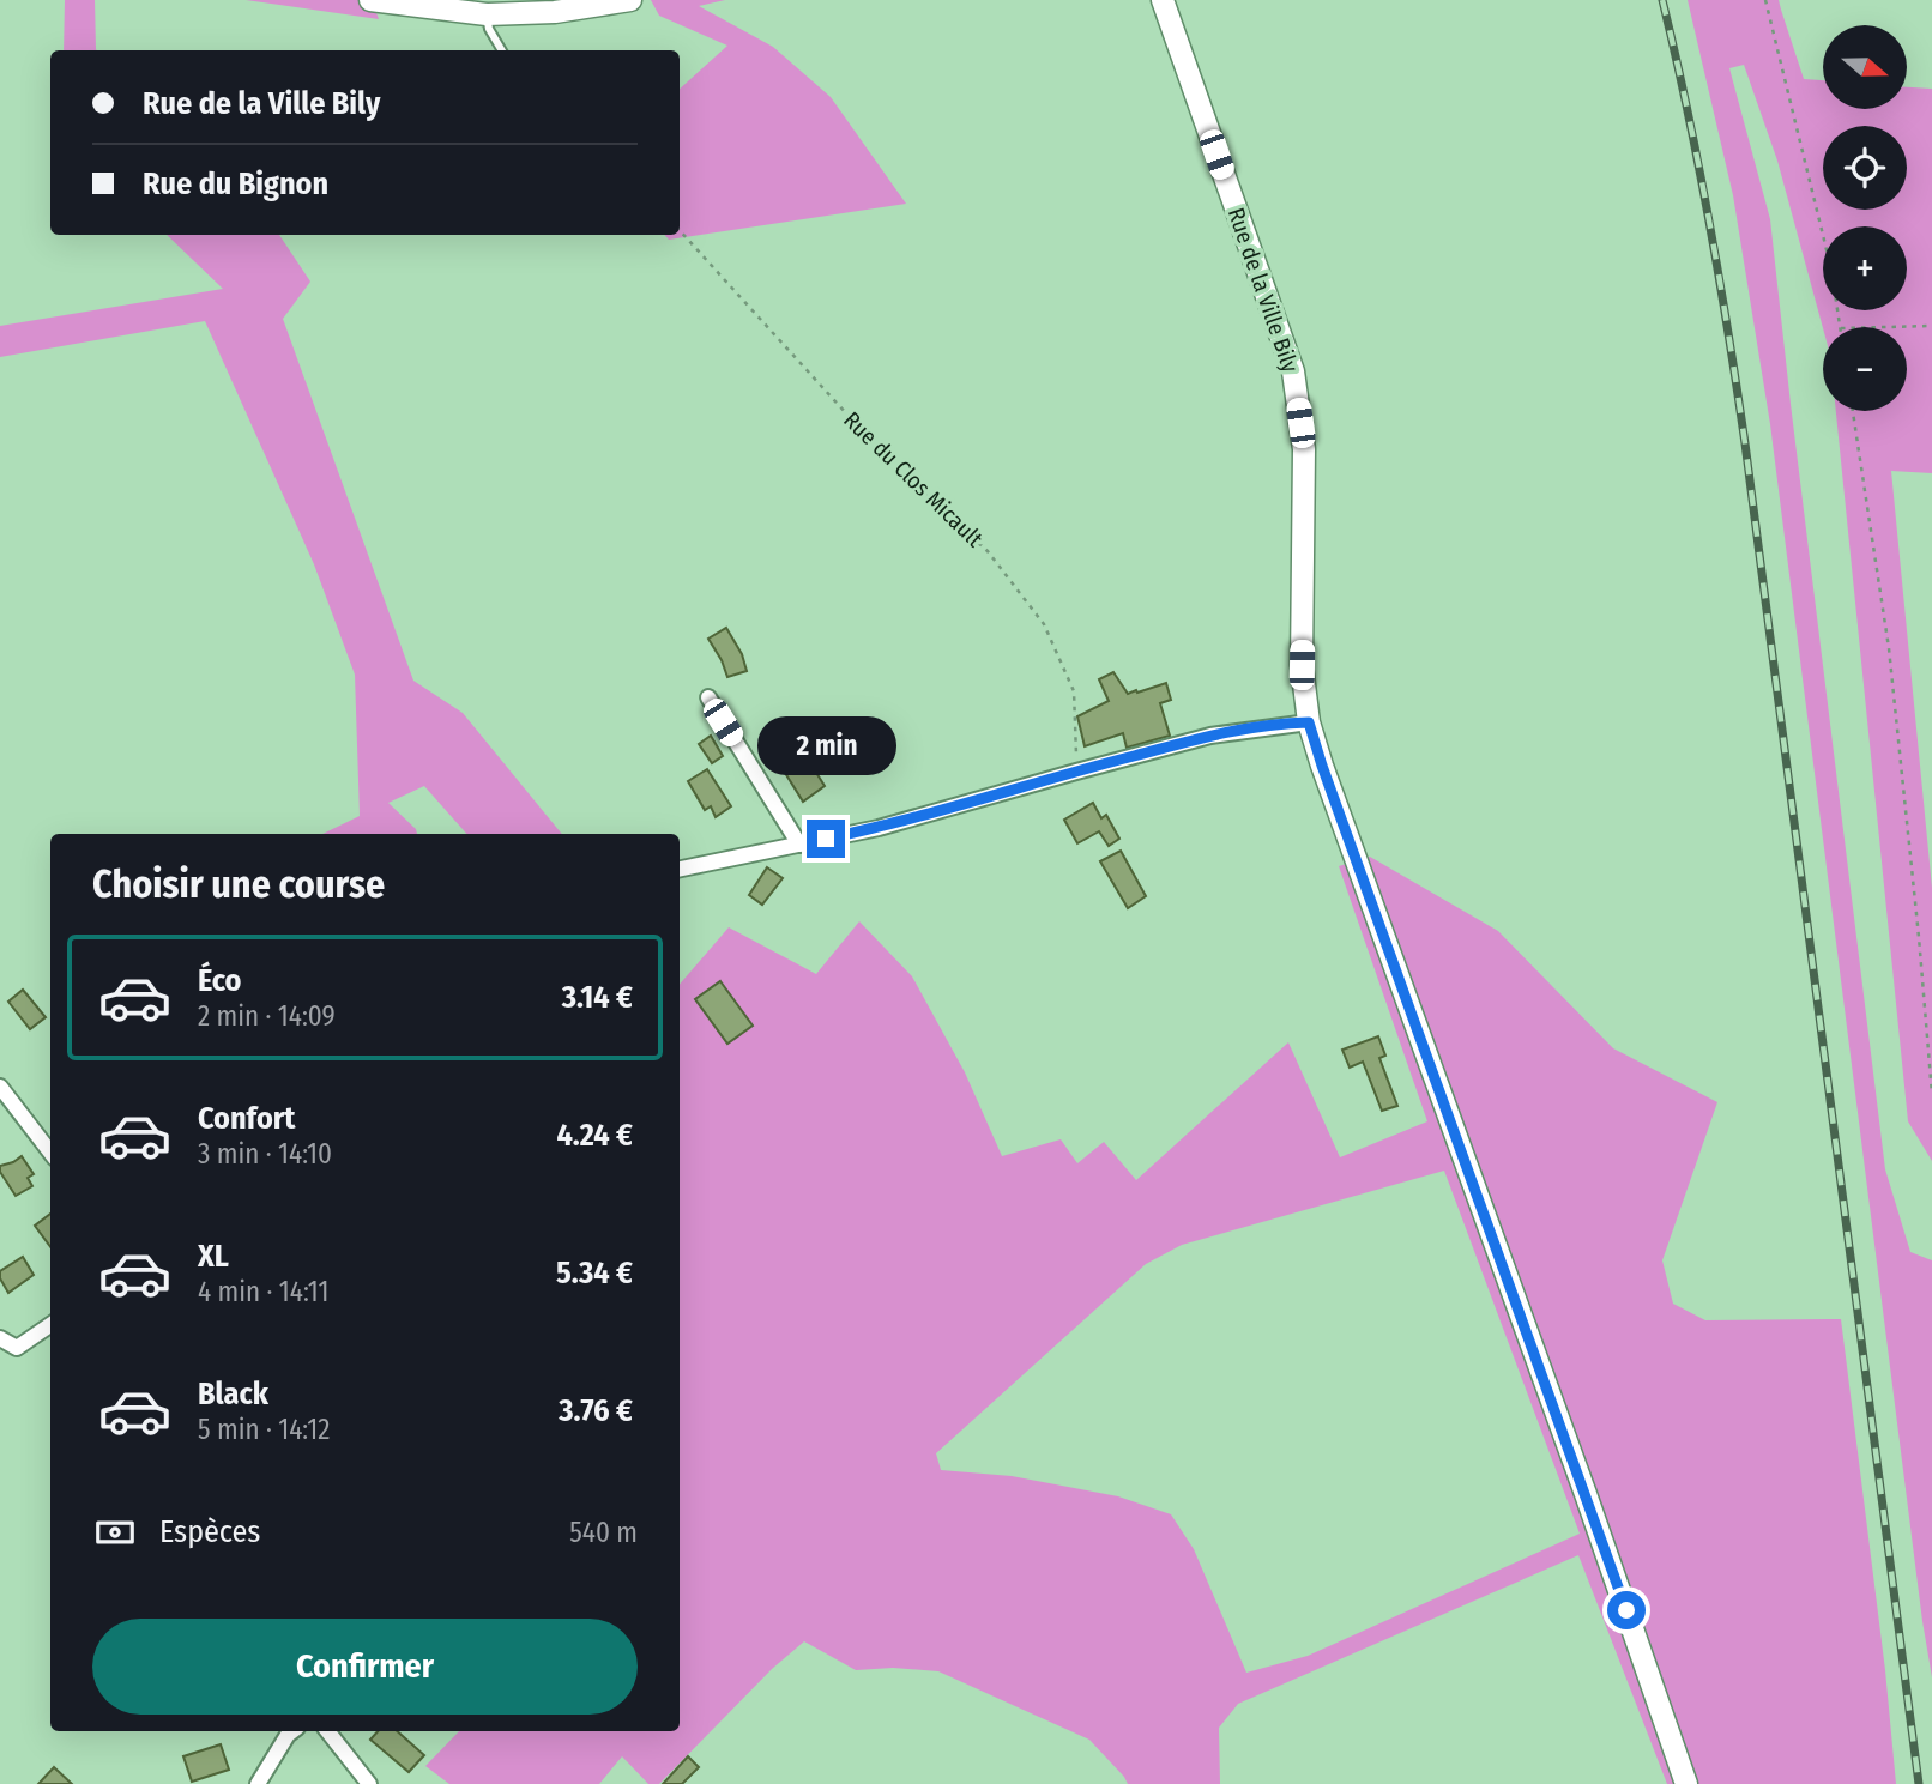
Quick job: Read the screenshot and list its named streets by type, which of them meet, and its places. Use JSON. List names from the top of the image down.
{
  "streets": {
    "street": ["Rue de la Ville Bily"],
    "path": ["Rue du Clos Micault"]
  },
  "north": "right",
  "page": {
    "map_buttons": ["+", "−"],
    "banner": ["Rue de la Ville Bily", "Rue du Bignon"],
    "bubble": "2 min",
    "heading": "Choisir une course",
    "list": [
      {
        "name": "Éco",
        "note": "2 min · 14:09",
        "value": "3.14 €"
      },
      {
        "name": "Confort",
        "note": "3 min · 14:10",
        "value": "4.24 €"
      },
      {
        "name": "XL",
        "note": "4 min · 14:11",
        "value": "5.34 €"
      },
      {
        "name": "Black",
        "note": "5 min · 14:12",
        "value": "3.76 €"
      }
    ],
    "pay": ["Espèces", "540 m"],
    "buttons": "Confirmer"
  }
}
